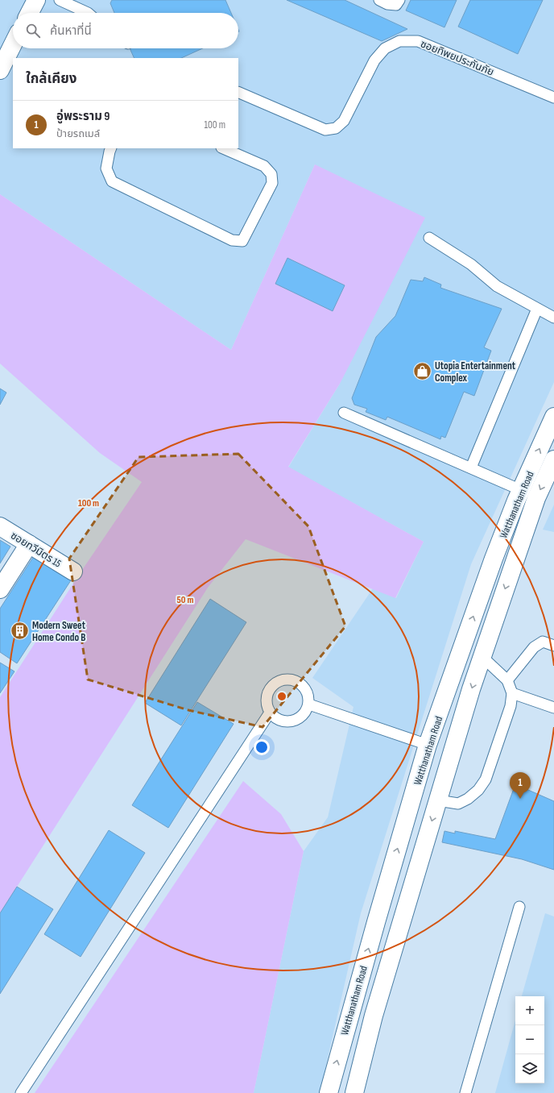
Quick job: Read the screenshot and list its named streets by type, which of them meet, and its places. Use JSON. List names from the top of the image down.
{
  "streets": {
    "street": ["Watthanatham Road", "ซอยทวีมิตร 15"],
    "lane": ["ซอยทิพยประกันภัย"]
  },
  "places": {
    "shop": ["Utopia Entertainment Complex"],
    "building": ["Modern Sweet Home Condo B"]
  },
  "page": {
    "search": "ค้นหาที่นี่",
    "heading": "ใกล้เคียง",
    "list": [
      {
        "mark": "1",
        "name": "อู่พระราม 9",
        "note": "ป้ายรถเมล์",
        "value": "100 m"
      }
    ],
    "pins": "1",
    "map_buttons": ["+", "−"]
  },
  "rings": ["100 m", "50 m"]
}
